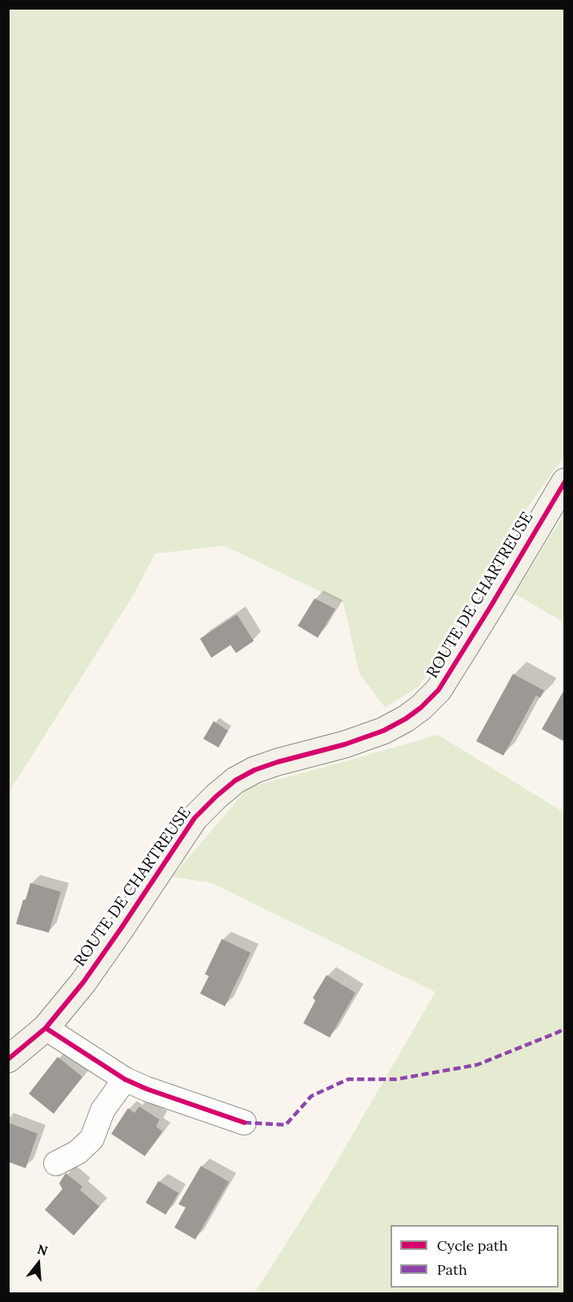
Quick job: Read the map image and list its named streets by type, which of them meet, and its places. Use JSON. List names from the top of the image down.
{
  "streets": {
    "main road": ["ROUTE DE CHARTREUSE"]
  },
  "legend": ["Cycle path", "Path"],
  "north": "top"
}
